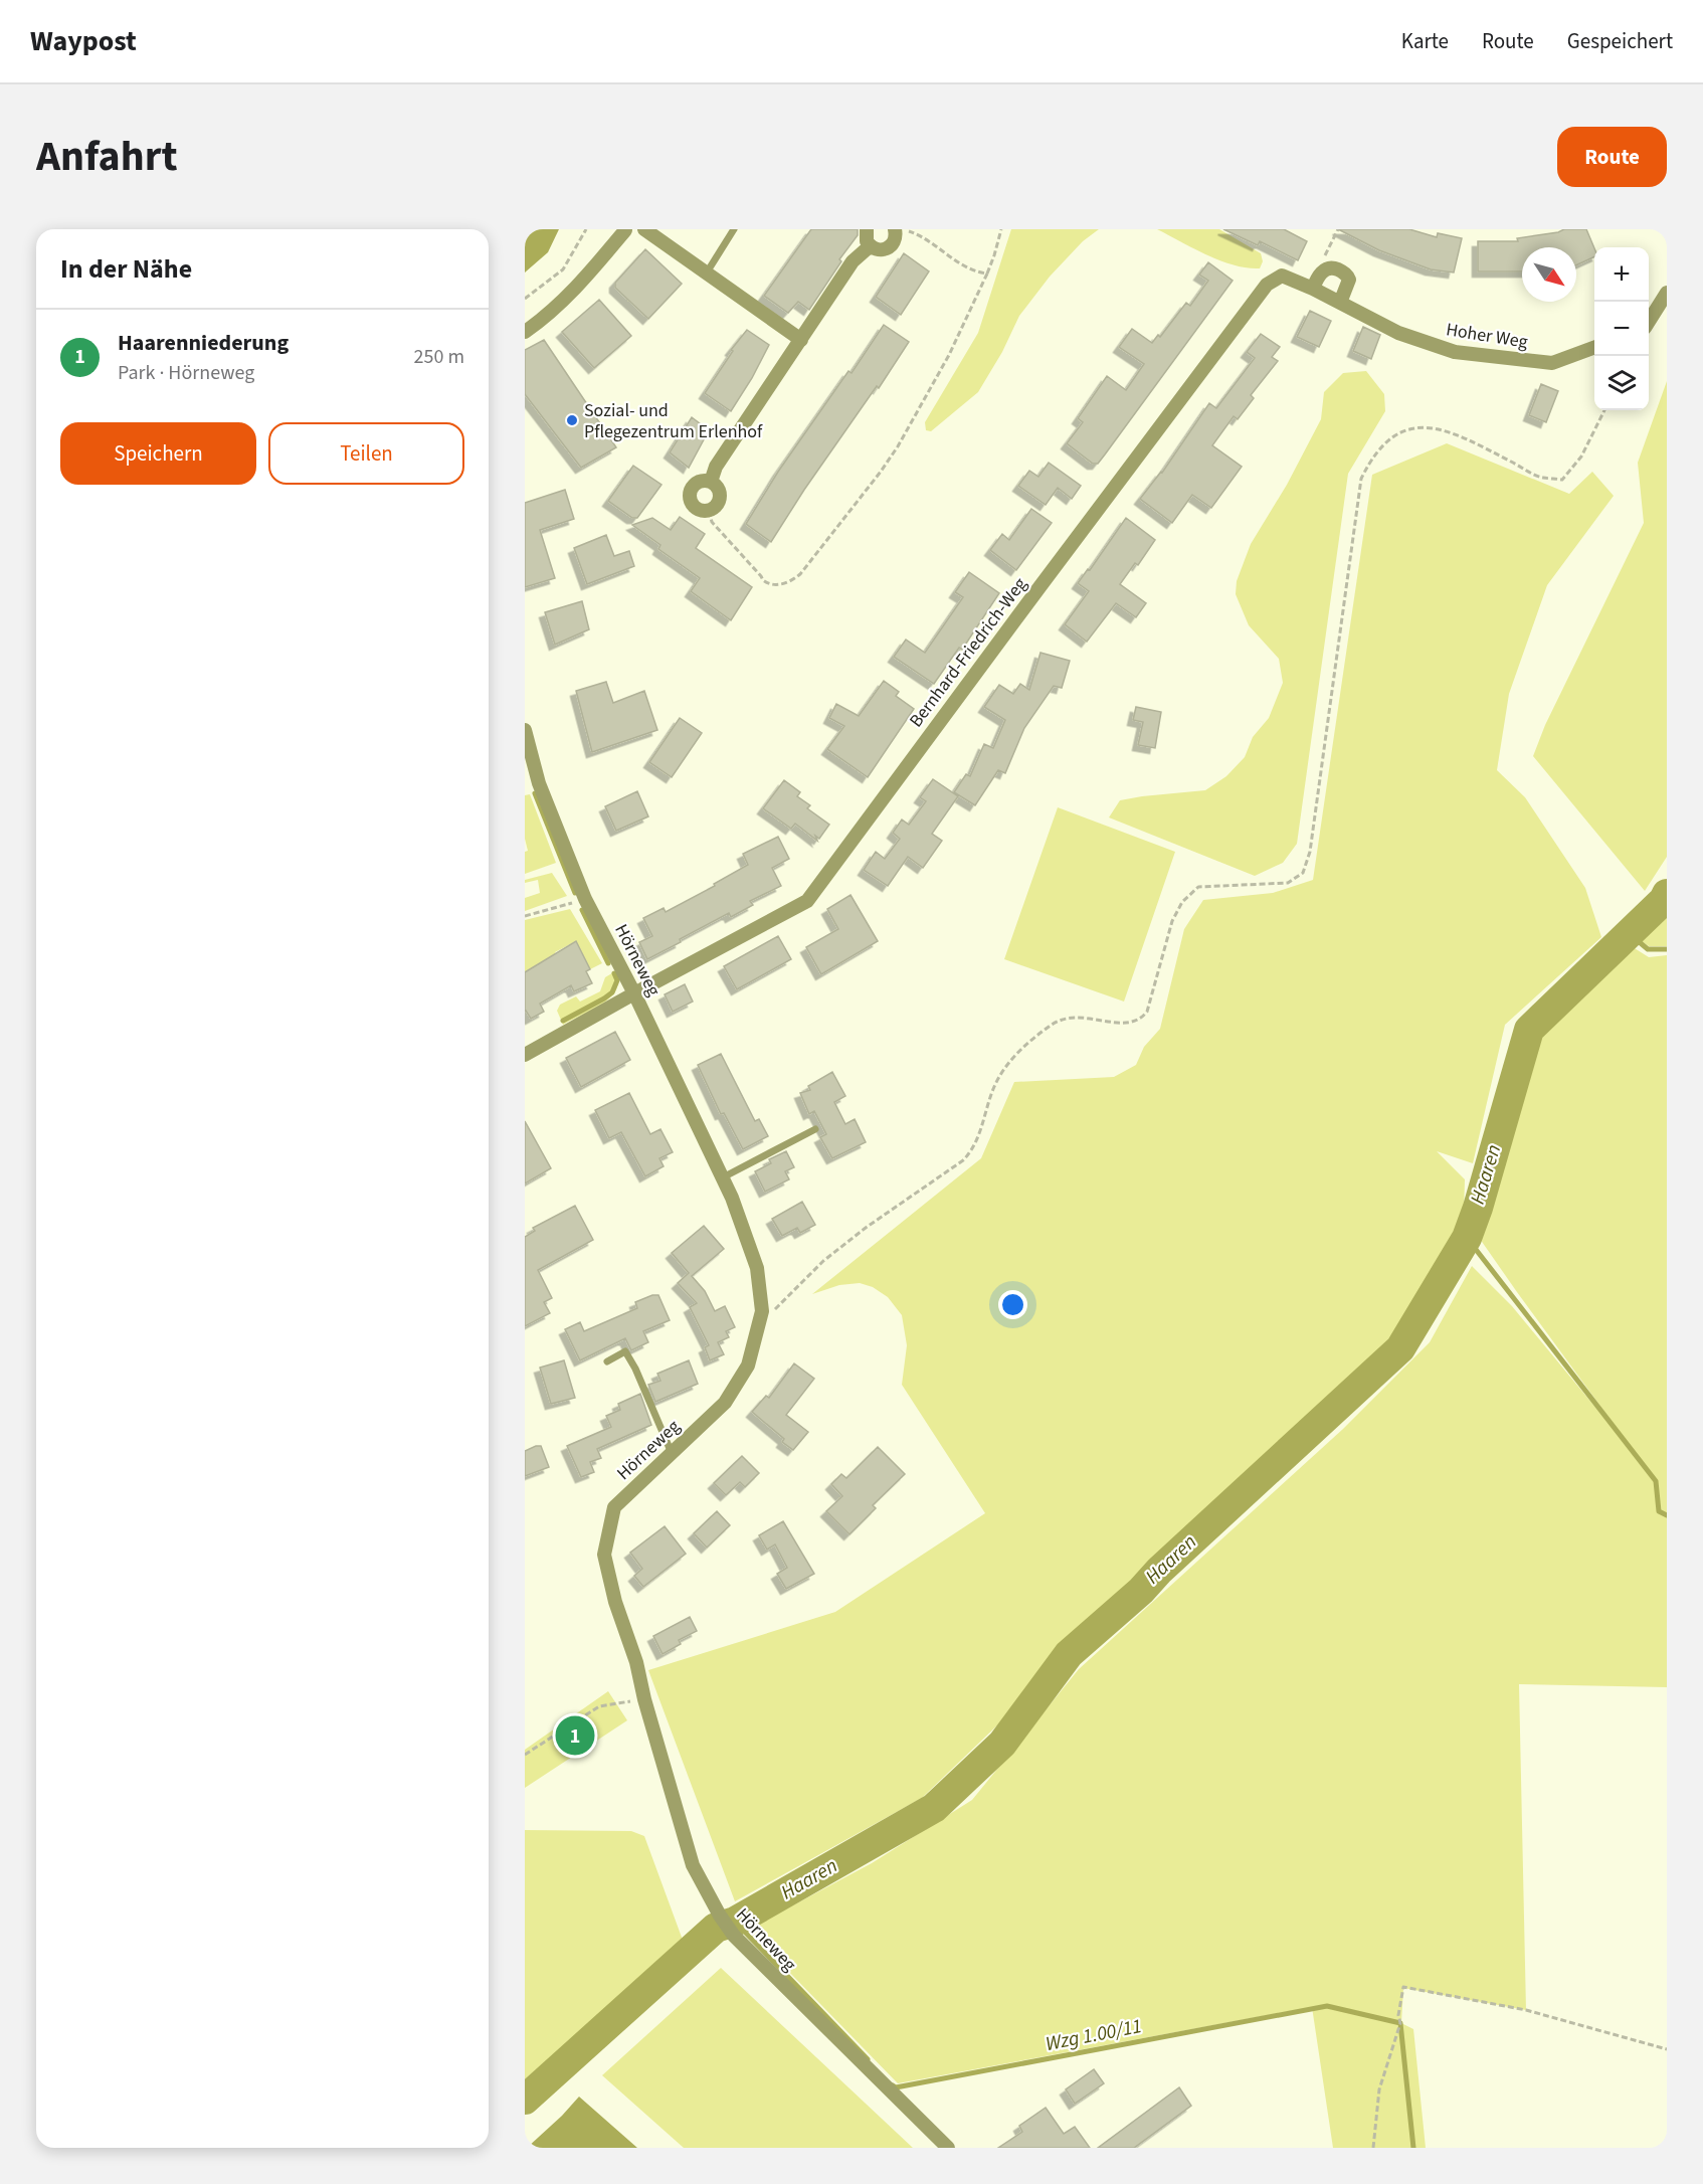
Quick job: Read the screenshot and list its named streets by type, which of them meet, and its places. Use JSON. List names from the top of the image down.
{
  "streets": {
    "street": ["Hoher Weg", "Bernhard-Friedrich-Weg", "Hörneweg"]
  },
  "crossings": [
    ["Hoher Weg", "Bernhard-Friedrich-Weg"],
    ["Bernhard-Friedrich-Weg", "Hörneweg"]
  ],
  "water": ["Haaren", "Wzg 1.00/11"],
  "places": ["Sozial- und Pflegezentrum Erlenhof"],
  "north": "bottom right",
  "page": {
    "header": "Waypost",
    "nav": ["Karte", "Route", "Gespeichert"],
    "title": "Anfahrt",
    "buttons": [
      "Route",
      ["Speichern", "Teilen"]
    ],
    "heading": "In der Nähe",
    "map_buttons": ["+", "−"],
    "list": [
      {
        "mark": "1",
        "name": "Haarenniederung",
        "note": "Park · Hörneweg",
        "value": "250 m"
      }
    ],
    "pins": "1"
  }
}
